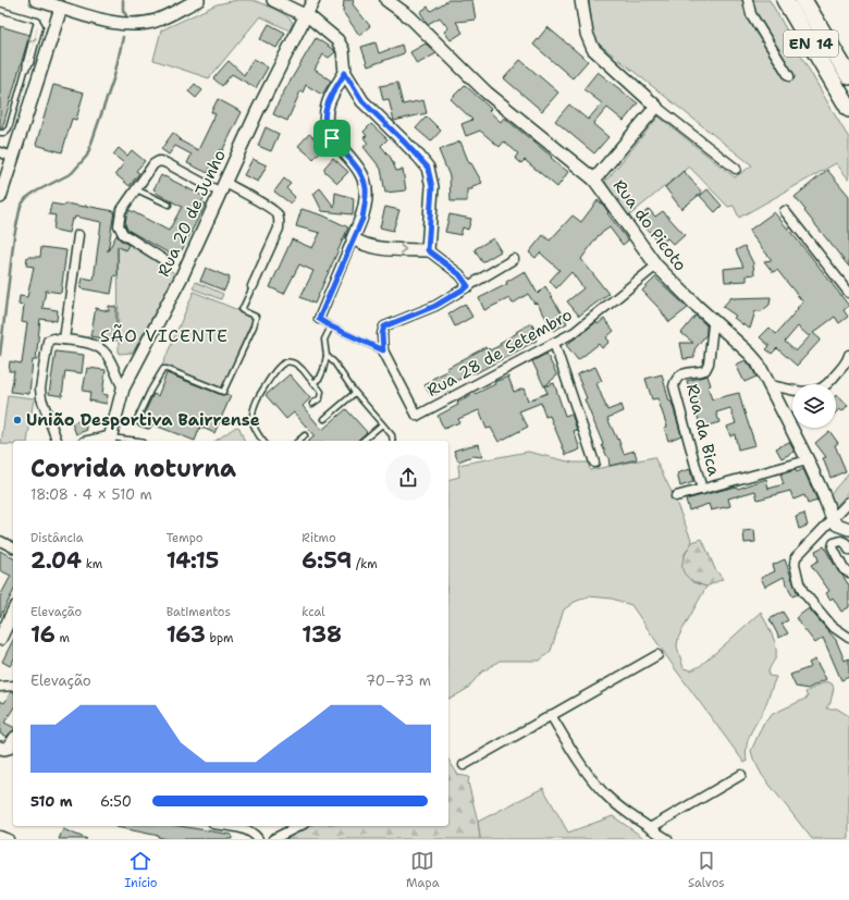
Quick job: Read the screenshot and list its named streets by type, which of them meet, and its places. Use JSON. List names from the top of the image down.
{
  "streets": {
    "highway": ["EN 14"],
    "street": [
      "Rua 20 de Junho",
      "Rua do Picoto",
      "Rua 28 de Setembro",
      "Rua da Bica"
    ]
  },
  "crossings": [
    ["Rua do Picoto", "Rua 28 de Setembro"],
    ["Rua do Picoto", "Rua da Bica"]
  ],
  "districts": ["SÃO VICENTE"],
  "places": ["União Desportiva Bairrense"],
  "page": {
    "heading": ["Corrida noturna", "18:08 · 4 × 510 m"],
    "stats": [
      ["Distância", "2.04 km"],
      ["Tempo", "14:15"],
      ["Ritmo", "6:59 /km"],
      ["Elevação", "16 m"],
      ["Batimentos", "163 bpm"],
      ["kcal", "138"]
    ],
    "chart": ["Elevação", "70–73 m"],
    "list": [
      {
        "name": "510 m",
        "note": "6:50"
      }
    ],
    "tabs": ["Início", "Mapa", "Salvos"]
  }
}
